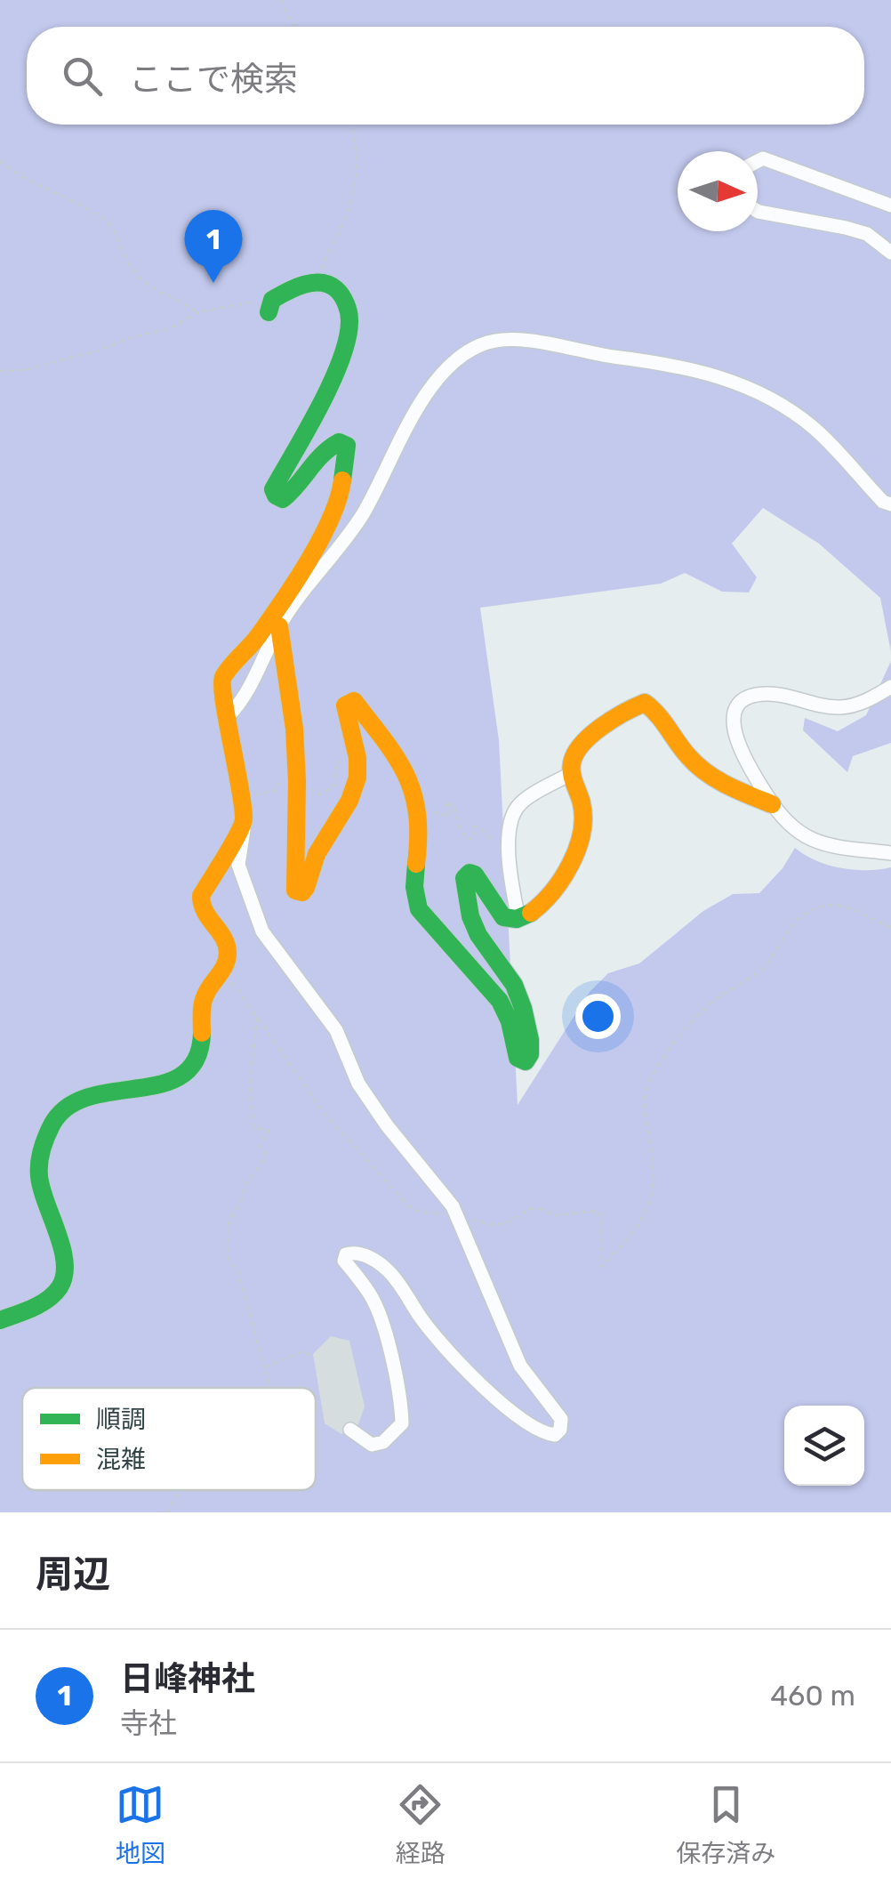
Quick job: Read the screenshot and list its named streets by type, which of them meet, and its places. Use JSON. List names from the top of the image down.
{
  "legend": ["順調", "混雑"],
  "north": "right",
  "page": {
    "search": "ここで検索",
    "pins": "1",
    "heading": "周辺",
    "list": [
      {
        "mark": "1",
        "name": "日峰神社",
        "note": "寺社",
        "value": "460 m"
      }
    ],
    "nav": ["地図", "経路", "保存済み"]
  }
}
